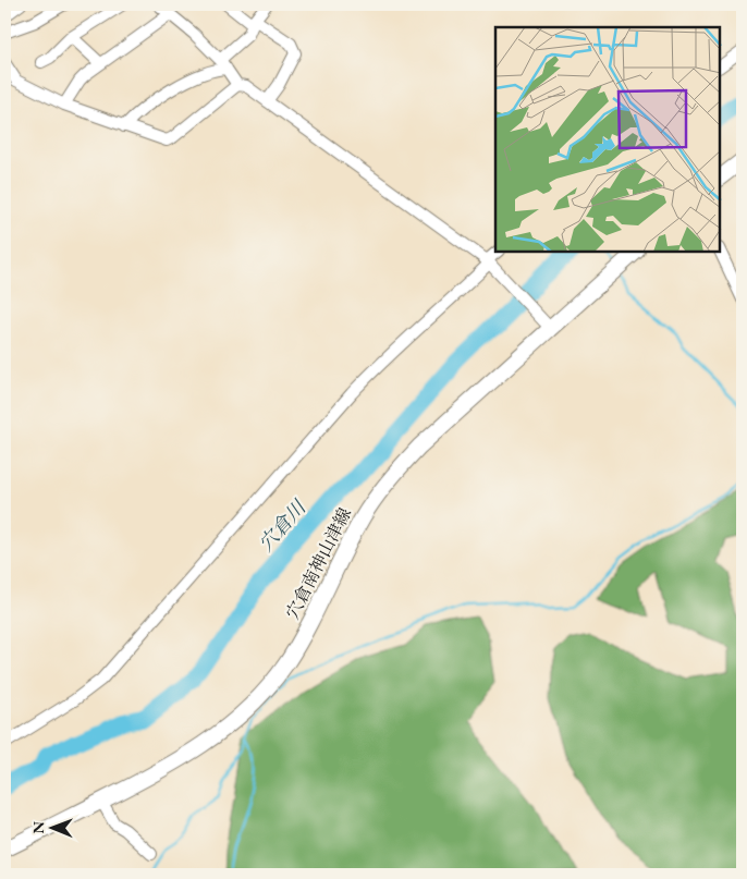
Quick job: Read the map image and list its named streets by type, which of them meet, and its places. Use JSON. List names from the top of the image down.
{
  "streets": {
    "main road": ["穴倉南神山津線"]
  },
  "water": ["穴倉川"],
  "north": "left"
}
